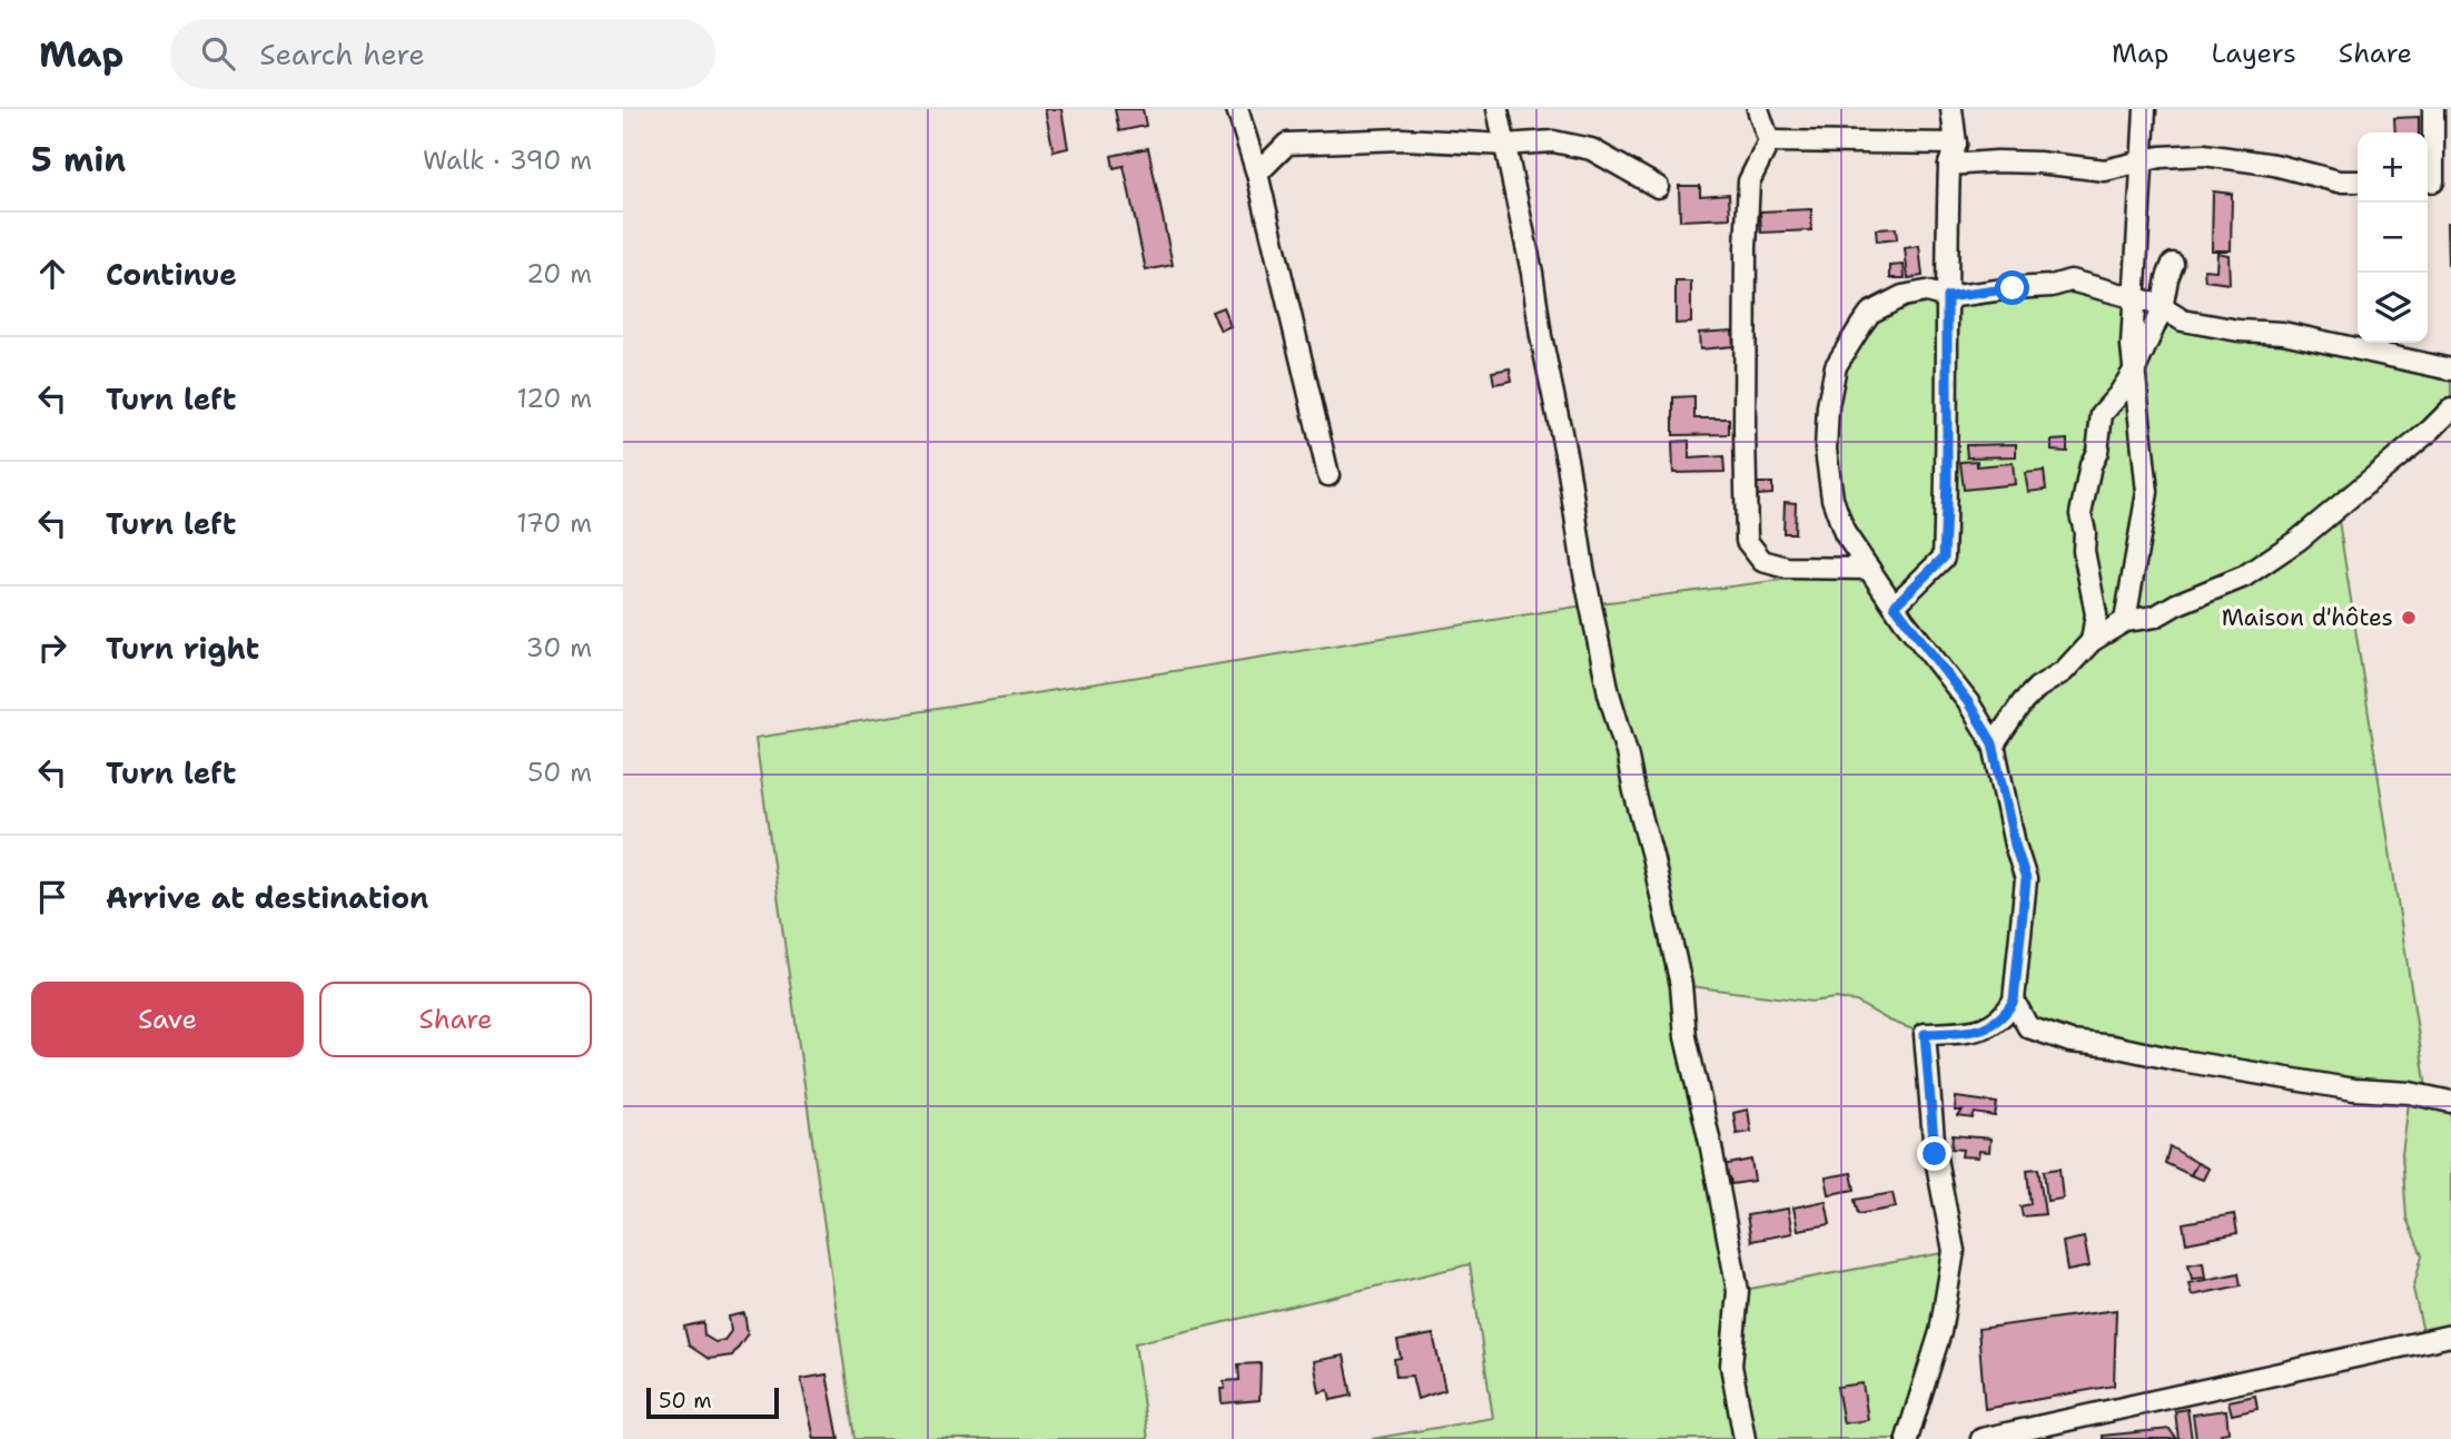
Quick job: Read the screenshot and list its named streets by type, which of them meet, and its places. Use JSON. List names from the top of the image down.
{
  "places": ["Maison d'hôtes"],
  "scale_bar": "50 m",
  "page": {
    "header": "Map",
    "search": "Search here",
    "nav": ["Map", "Layers", "Share"],
    "heading": ["5 min", "Walk · 390 m"],
    "map_buttons": ["+", "−"],
    "list": [
      ["Continue", "20 m"],
      ["Turn left", "120 m"],
      ["Turn left", "170 m"],
      ["Turn right", "30 m"],
      ["Turn left", "50 m"],
      "Arrive at destination"
    ],
    "buttons": ["Save", "Share"],
    "scale": "50 m"
  }
}
